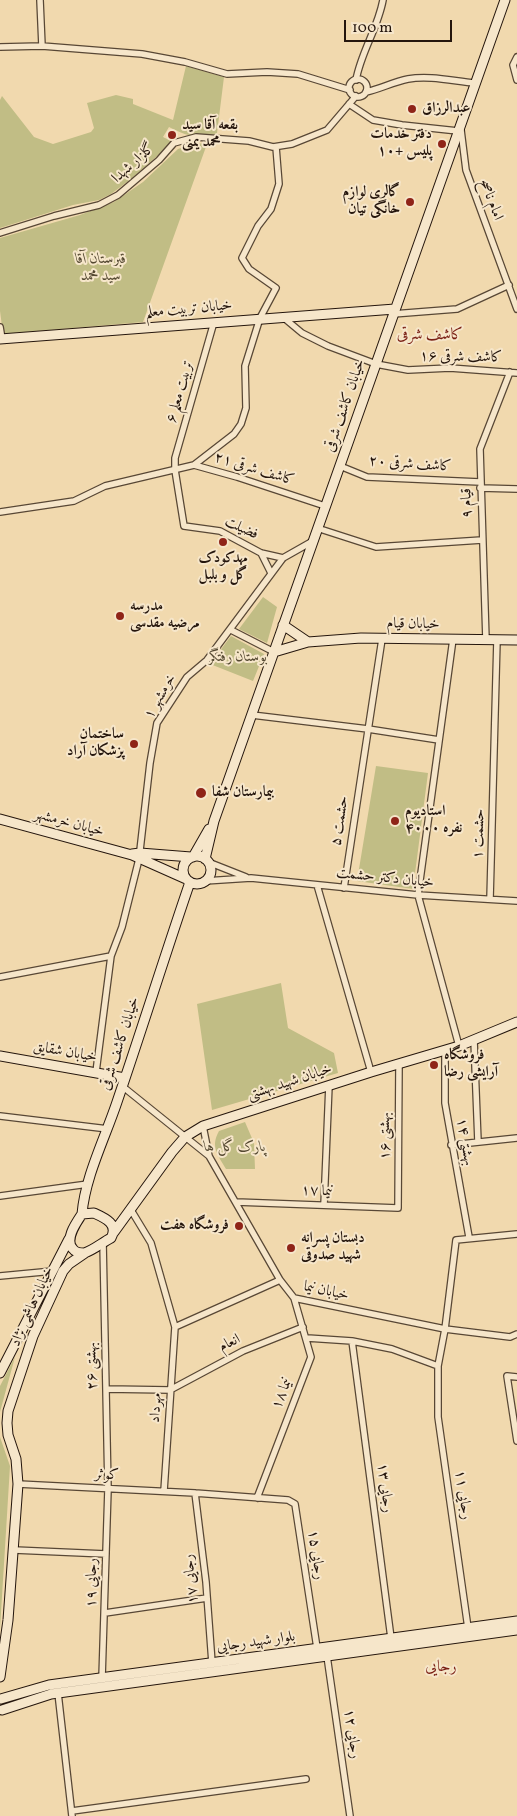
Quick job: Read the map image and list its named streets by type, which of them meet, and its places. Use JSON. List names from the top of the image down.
{
  "streets": {
    "main road": [
      "خیابان تربیت معلم",
      "خیابان کاشف شرقی",
      "خیابان قیام",
      "خیابان خرمشهر",
      "خیابان شقایق",
      "خیابان شهید بهشتی",
      "خیابان هاشمی نژاد",
      "بلوار شهید رجایی"
    ],
    "street": [
      "گلزار شهدا",
      "امام ناصح",
      "کاشف شرقی ۱۶",
      "تربیت معلم ۶",
      "کاشف شرقی ۲۰",
      "کاشف شرقی ۲۱",
      "قیام ۹",
      "فضیلت",
      "خرمشهر ۱",
      "حشمت ۵",
      "حشمت ۱",
      "خیابان دکتر حشمت",
      "بهشتی ۱۶",
      "بهشتی ۱۴",
      "نیما ۱۷",
      "خیابان نیما",
      "انعام",
      "بهشتی ۲۶",
      "نیما ۱۸",
      "مهرداد",
      "کوثر",
      "رجایی ۱۳",
      "رجایی ۱۱",
      "رجایی ۱۵",
      "رجایی ۱۷",
      "رجایی ۱۹",
      "رجایی ۱۲"
    ]
  },
  "crossings": [
    ["امام ناصح", "خیابان کاشف شرقی"],
    ["خیابان تربیت معلم", "کاشف شرقی ۱۶"],
    ["خیابان تربیت معلم", "تربیت معلم ۶"],
    ["خیابان تربیت معلم", "خیابان کاشف شرقی"],
    ["کاشف شرقی ۱۶", "خیابان کاشف شرقی"],
    ["کاشف شرقی ۱۶", "قیام ۹"],
    ["تربیت معلم ۶", "کاشف شرقی ۲۱"],
    ["تربیت معلم ۶", "فضیلت"],
    ["خیابان کاشف شرقی", "کاشف شرقی ۲۰"],
    ["خیابان کاشف شرقی", "کاشف شرقی ۲۱"],
    ["خیابان کاشف شرقی", "خیابان قیام"],
    ["خیابان کاشف شرقی", "خیابان شقایق"],
    ["خیابان کاشف شرقی", "خیابان شهید بهشتی"],
    ["خیابان کاشف شرقی", "خیابان نیما"],
    ["خیابان کاشف شرقی", "خیابان هاشمی نژاد"],
    ["خیابان کاشف شرقی", "بهشتی ۲۶"],
    ["کاشف شرقی ۲۰", "قیام ۹"],
    ["کاشف شرقی ۲۱", "فضیلت"],
    ["قیام ۹", "خیابان قیام"],
    ["خیابان قیام", "حشمت ۵"],
    ["خیابان قیام", "حشمت ۱"],
    ["خرمشهر ۱", "خیابان خرمشهر"],
    ["خرمشهر ۱", "خیابان شقایق"],
    ["حشمت ۵", "خیابان دکتر حشمت"],
    ["حشمت ۱", "خیابان دکتر حشمت"],
    ["خیابان شقایق", "خیابان نیما"],
    ["خیابان شهید بهشتی", "بهشتی ۱۶"],
    ["خیابان شهید بهشتی", "بهشتی ۱۴"],
    ["خیابان شهید بهشتی", "خیابان نیما"],
    ["خیابان شهید بهشتی", "خیابان هاشمی نژاد"],
    ["خیابان شهید بهشتی", "بهشتی ۲۶"],
    ["بهشتی ۱۶", "نیما ۱۷"],
    ["بهشتی ۱۴", "رجایی ۱۱"],
    ["نیما ۱۷", "خیابان نیما"],
    ["خیابان نیما", "نیما ۱۸"],
    ["خیابان نیما", "رجایی ۱۱"],
    ["خیابان هاشمی نژاد", "بهشتی ۲۶"],
    ["خیابان هاشمی نژاد", "کوثر"],
    ["انعام", "نیما ۱۸"],
    ["انعام", "مهرداد"],
    ["بهشتی ۲۶", "کوثر"],
    ["بهشتی ۲۶", "رجایی ۱۹"],
    ["نیما ۱۸", "کوثر"],
    ["نیما ۱۸", "رجایی ۱۵"],
    ["مهرداد", "کوثر"],
    ["کوثر", "رجایی ۱۵"],
    ["کوثر", "رجایی ۱۷"],
    ["کوثر", "رجایی ۱۹"],
    ["رجایی ۱۳", "بلوار شهید رجایی"],
    ["رجایی ۱۱", "بلوار شهید رجایی"],
    ["رجایی ۱۵", "بلوار شهید رجایی"],
    ["رجایی ۱۷", "بلوار شهید رجایی"],
    ["رجایی ۱۹", "بلوار شهید رجایی"],
    ["بلوار شهید رجایی", "رجایی ۱۲"]
  ],
  "districts": ["کاشف شرقی", "رجایی"],
  "parks": ["قبرستان آقا سید محمد", "بوستان رفتگر", "پارک گل ها"],
  "places": [
    "عبدالرزاق",
    "بقعه آقا سید محمد یمنی",
    "دفتر خدمات پلیس +۱۰",
    "گالری لوازم خانگی تیان",
    "مهدکودک گل و بلبل",
    "مدرسه مرضیه مقدسی",
    "ساختمان پزشکان آراد",
    "بیمارستان شفا",
    "استادیوم ۴۰۰۰ نفره",
    "فروشگاه آرایشی رضا",
    "فروشگاه هفت",
    "دبستان پسرانه شهید صدوقی"
  ],
  "scale_bar": "100 m"
}
